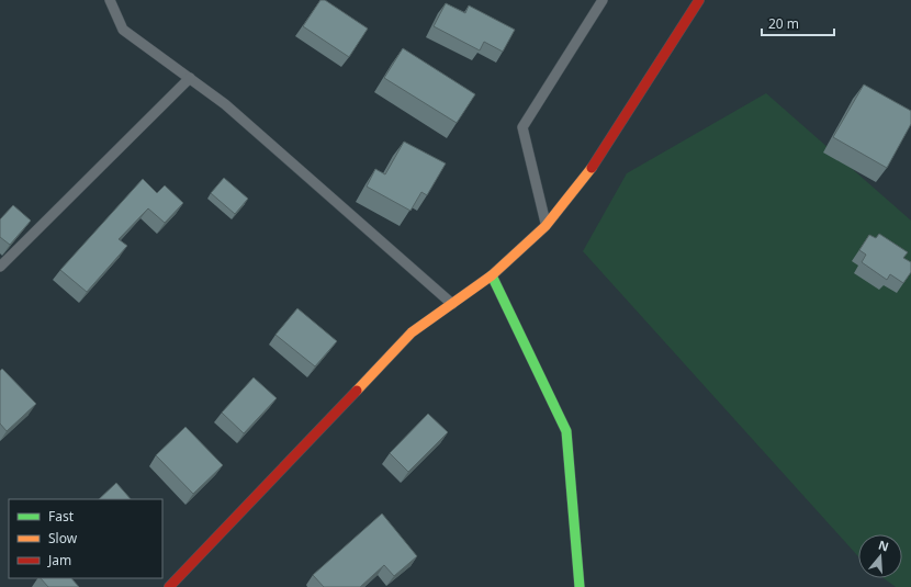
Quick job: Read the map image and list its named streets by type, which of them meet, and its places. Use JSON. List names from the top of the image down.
{
  "legend": ["Fast", "Slow", "Jam"],
  "scale_bar": "20 m",
  "north": "top"
}
